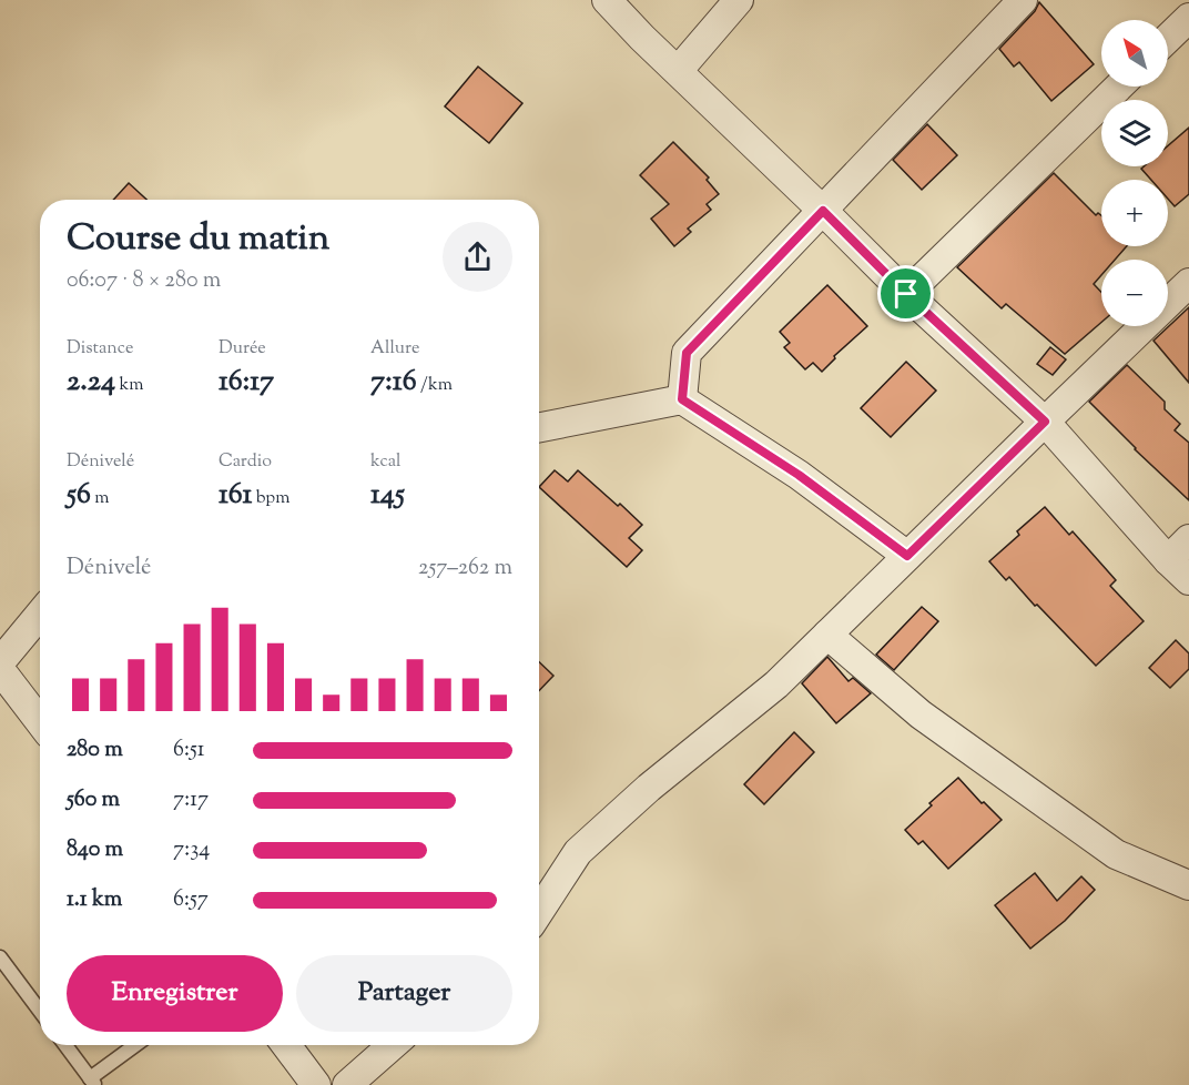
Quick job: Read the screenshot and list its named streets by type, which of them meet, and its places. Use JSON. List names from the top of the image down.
{
  "north": "top left",
  "page": {
    "map_buttons": ["+", "−"],
    "heading": ["Course du matin", "06:07 · 8 × 280 m"],
    "stats": [
      ["Distance", "2.24 km"],
      ["Durée", "16:17"],
      ["Allure", "7:16 /km"],
      ["Dénivelé", "56 m"],
      ["Cardio", "161 bpm"],
      ["kcal", "145"]
    ],
    "chart": ["Dénivelé", "257–262 m"],
    "list": [
      {
        "name": "280 m",
        "note": "6:51"
      },
      {
        "name": "560 m",
        "note": "7:17"
      },
      {
        "name": "840 m",
        "note": "7:34"
      },
      {
        "name": "1.1 km",
        "note": "6:57"
      }
    ],
    "buttons": ["Enregistrer", "Partager"]
  }
}
